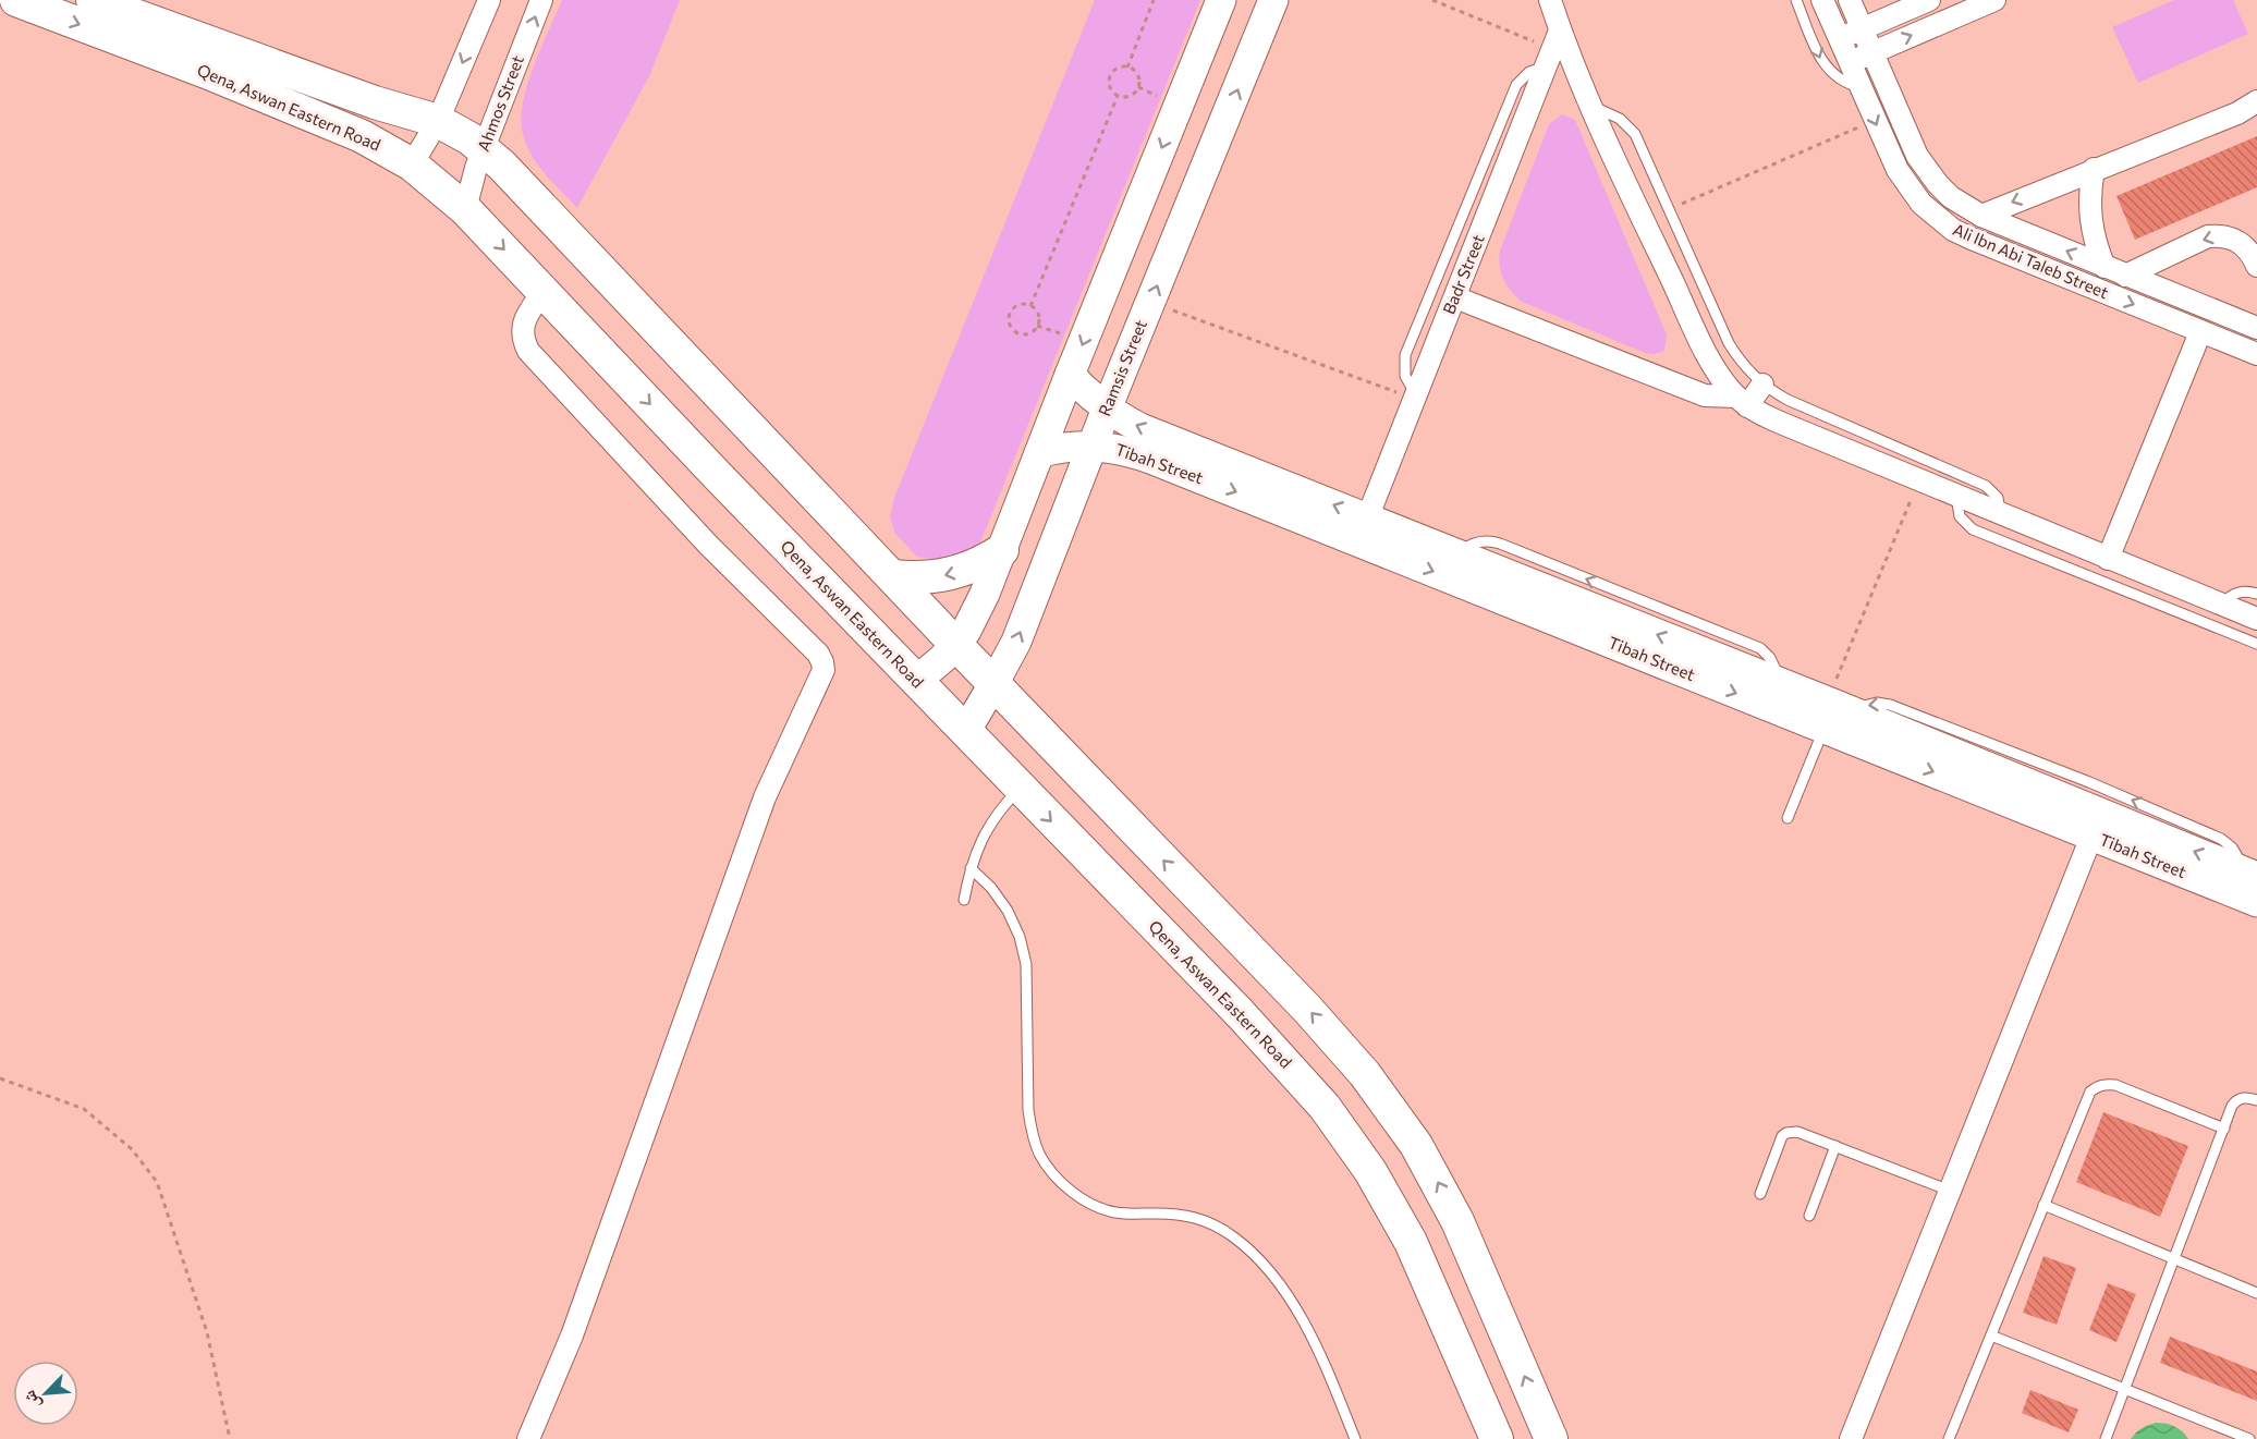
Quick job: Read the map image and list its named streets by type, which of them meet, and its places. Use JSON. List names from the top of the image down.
{
  "streets": {
    "main road": ["Qena, Aswan Eastern Road", "Ramsis Street", "Tibah Street"],
    "street": ["Ahmos Street", "Ali Ibn Abi Taleb Street", "Badr Street"]
  },
  "crossings": [
    ["Ahmos Street", "Qena, Aswan Eastern Road"],
    ["Qena, Aswan Eastern Road", "Ramsis Street"],
    ["Badr Street", "Tibah Street"],
    ["Ramsis Street", "Tibah Street"]
  ],
  "north": "bottom left"
}
